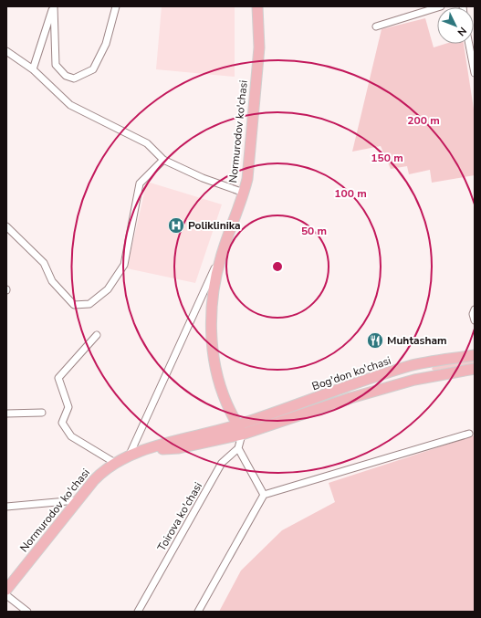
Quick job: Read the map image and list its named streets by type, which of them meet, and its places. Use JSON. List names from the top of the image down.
{
  "streets": {
    "main road": ["Normurodov ko'chasi", "Bog'don ko'chasi"],
    "street": ["Toirova ko'chasi"]
  },
  "crossings": [
    ["Normurodov ko'chasi", "Bog'don ko'chasi"]
  ],
  "places": {
    "hospital": ["Poliklinika"],
    "restaurant": ["Muhtasham"]
  },
  "north": "bottom right",
  "rings": [
    "200 m",
    "150 m",
    "100 m",
    "50 m"
  ]
}
